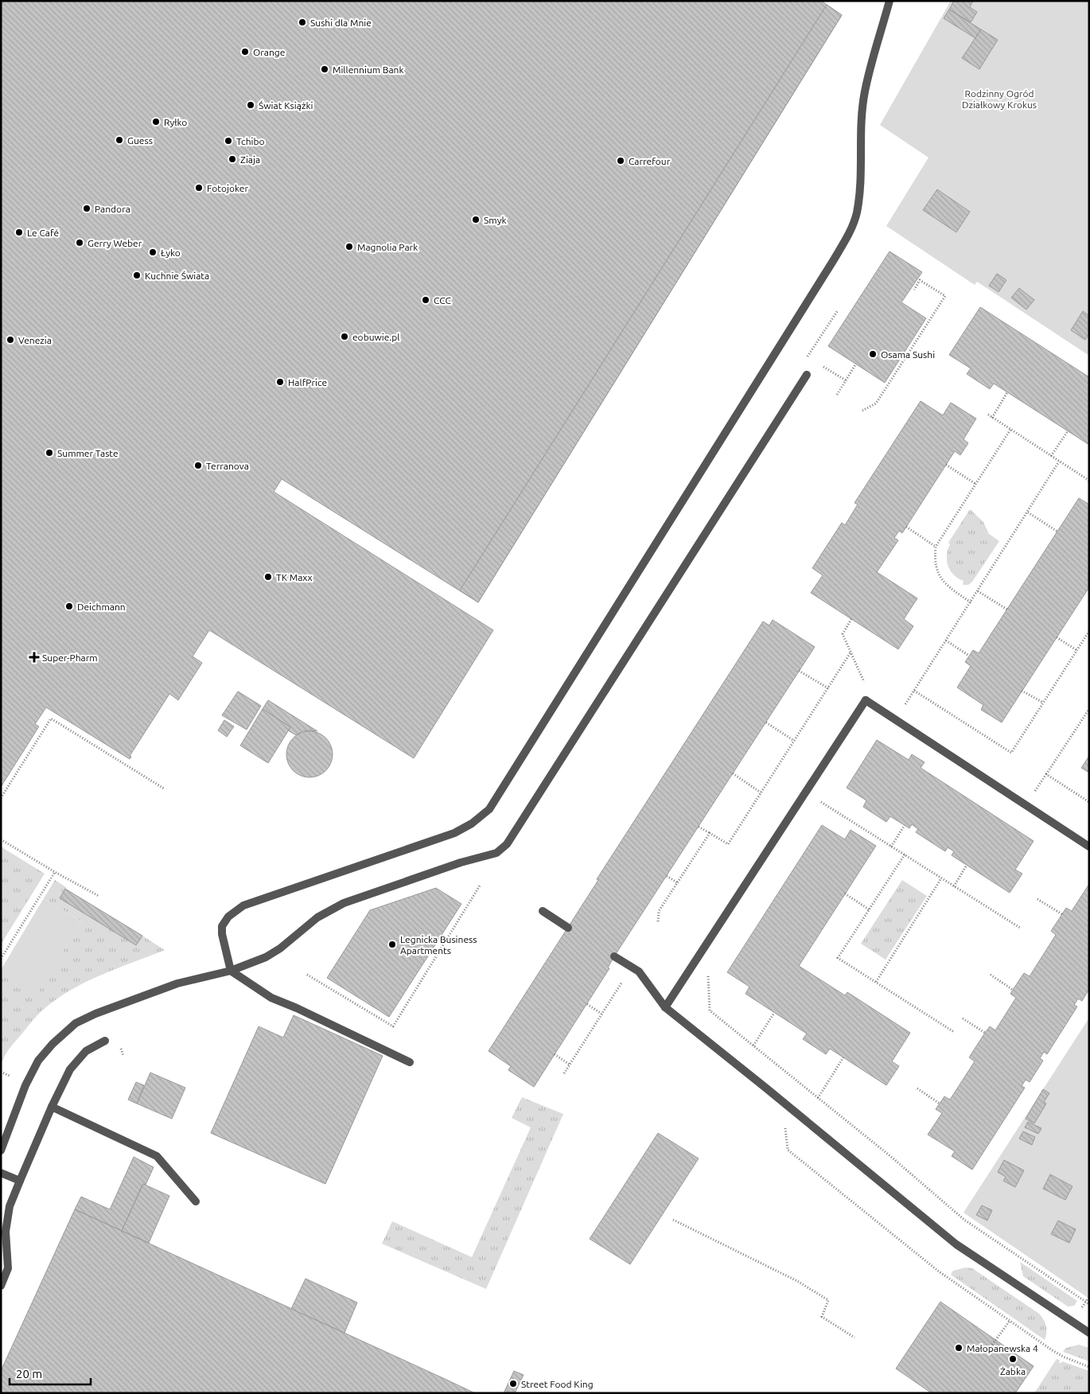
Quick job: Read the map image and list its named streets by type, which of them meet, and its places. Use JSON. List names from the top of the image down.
{
  "parks": ["Rodzinny Ogród Działkowy Krokus"],
  "places": {
    "other": [
      "Sushi dla Mnie",
      "Orange",
      "Millennium Bank",
      "Świat Książki",
      "Ryłko",
      "Guess",
      "Tchibo",
      "Ziaja",
      "Carrefour",
      "Fotojoker",
      "Pandora",
      "Smyk",
      "Le Café",
      "Gerry Weber",
      "Magnolia Park",
      "Łyko",
      "Kuchnie Świata",
      "CCC",
      "eobuwie.pl",
      "Venezia",
      "Osama Sushi",
      "HalfPrice",
      "Summer Taste",
      "Terranova",
      "TK Maxx",
      "Deichmann",
      "Legnicka Business Apartments",
      "Małopanewska 4",
      "Żabka",
      "Street Food King"
    ],
    "health": ["Super-Pharm"]
  },
  "scale_bar": "20 m"
}
